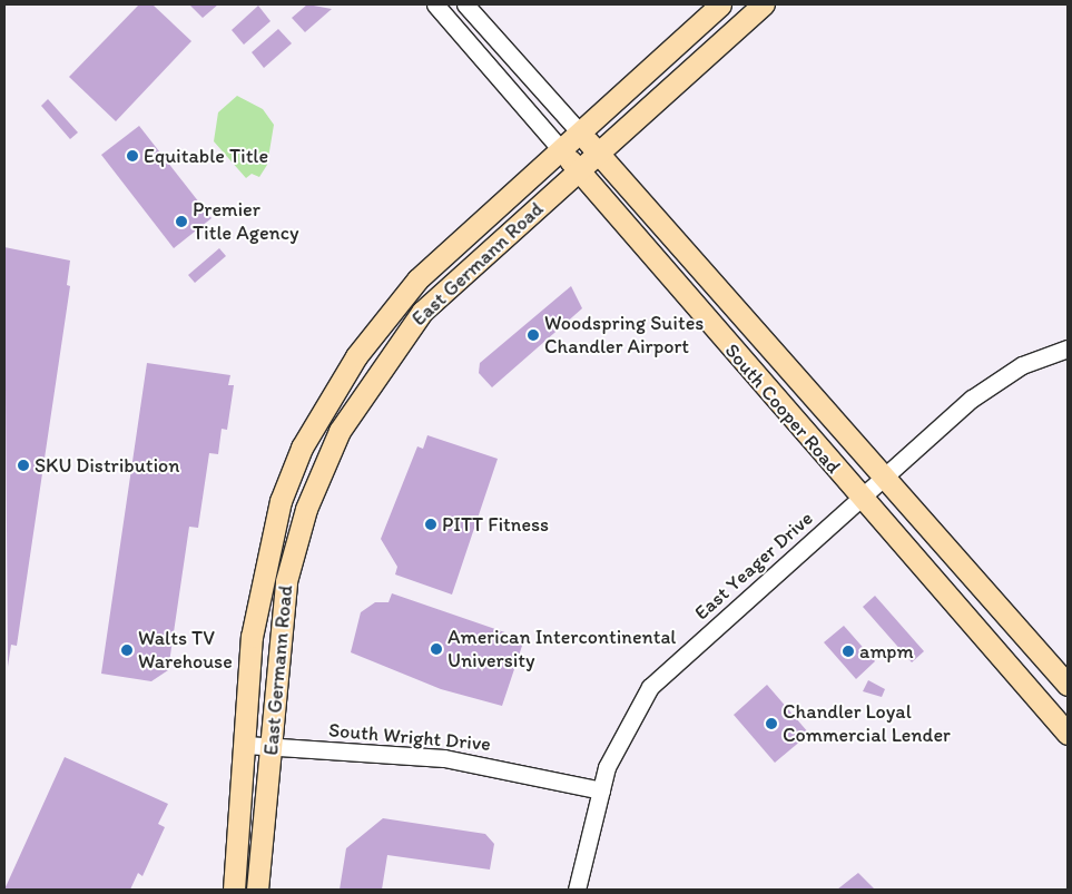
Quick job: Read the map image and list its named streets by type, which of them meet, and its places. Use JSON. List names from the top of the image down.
{
  "streets": {
    "main road": ["East Germann Road", "South Cooper Road"],
    "street": ["East Yeager Drive", "South Wright Drive"]
  },
  "crossings": [
    ["East Germann Road", "South Cooper Road"],
    ["East Germann Road", "South Wright Drive"],
    ["South Cooper Road", "East Yeager Drive"],
    ["East Yeager Drive", "South Wright Drive"]
  ],
  "places": [
    "Equitable Title",
    "Premier Title Agency",
    "Woodspring Suites Chandler Airport",
    "SKU Distribution",
    "PITT Fitness",
    "American Intercontinental University",
    "Walts TV Warehouse",
    "ampm",
    "Chandler Loyal Commercial Lender"
  ]
}
